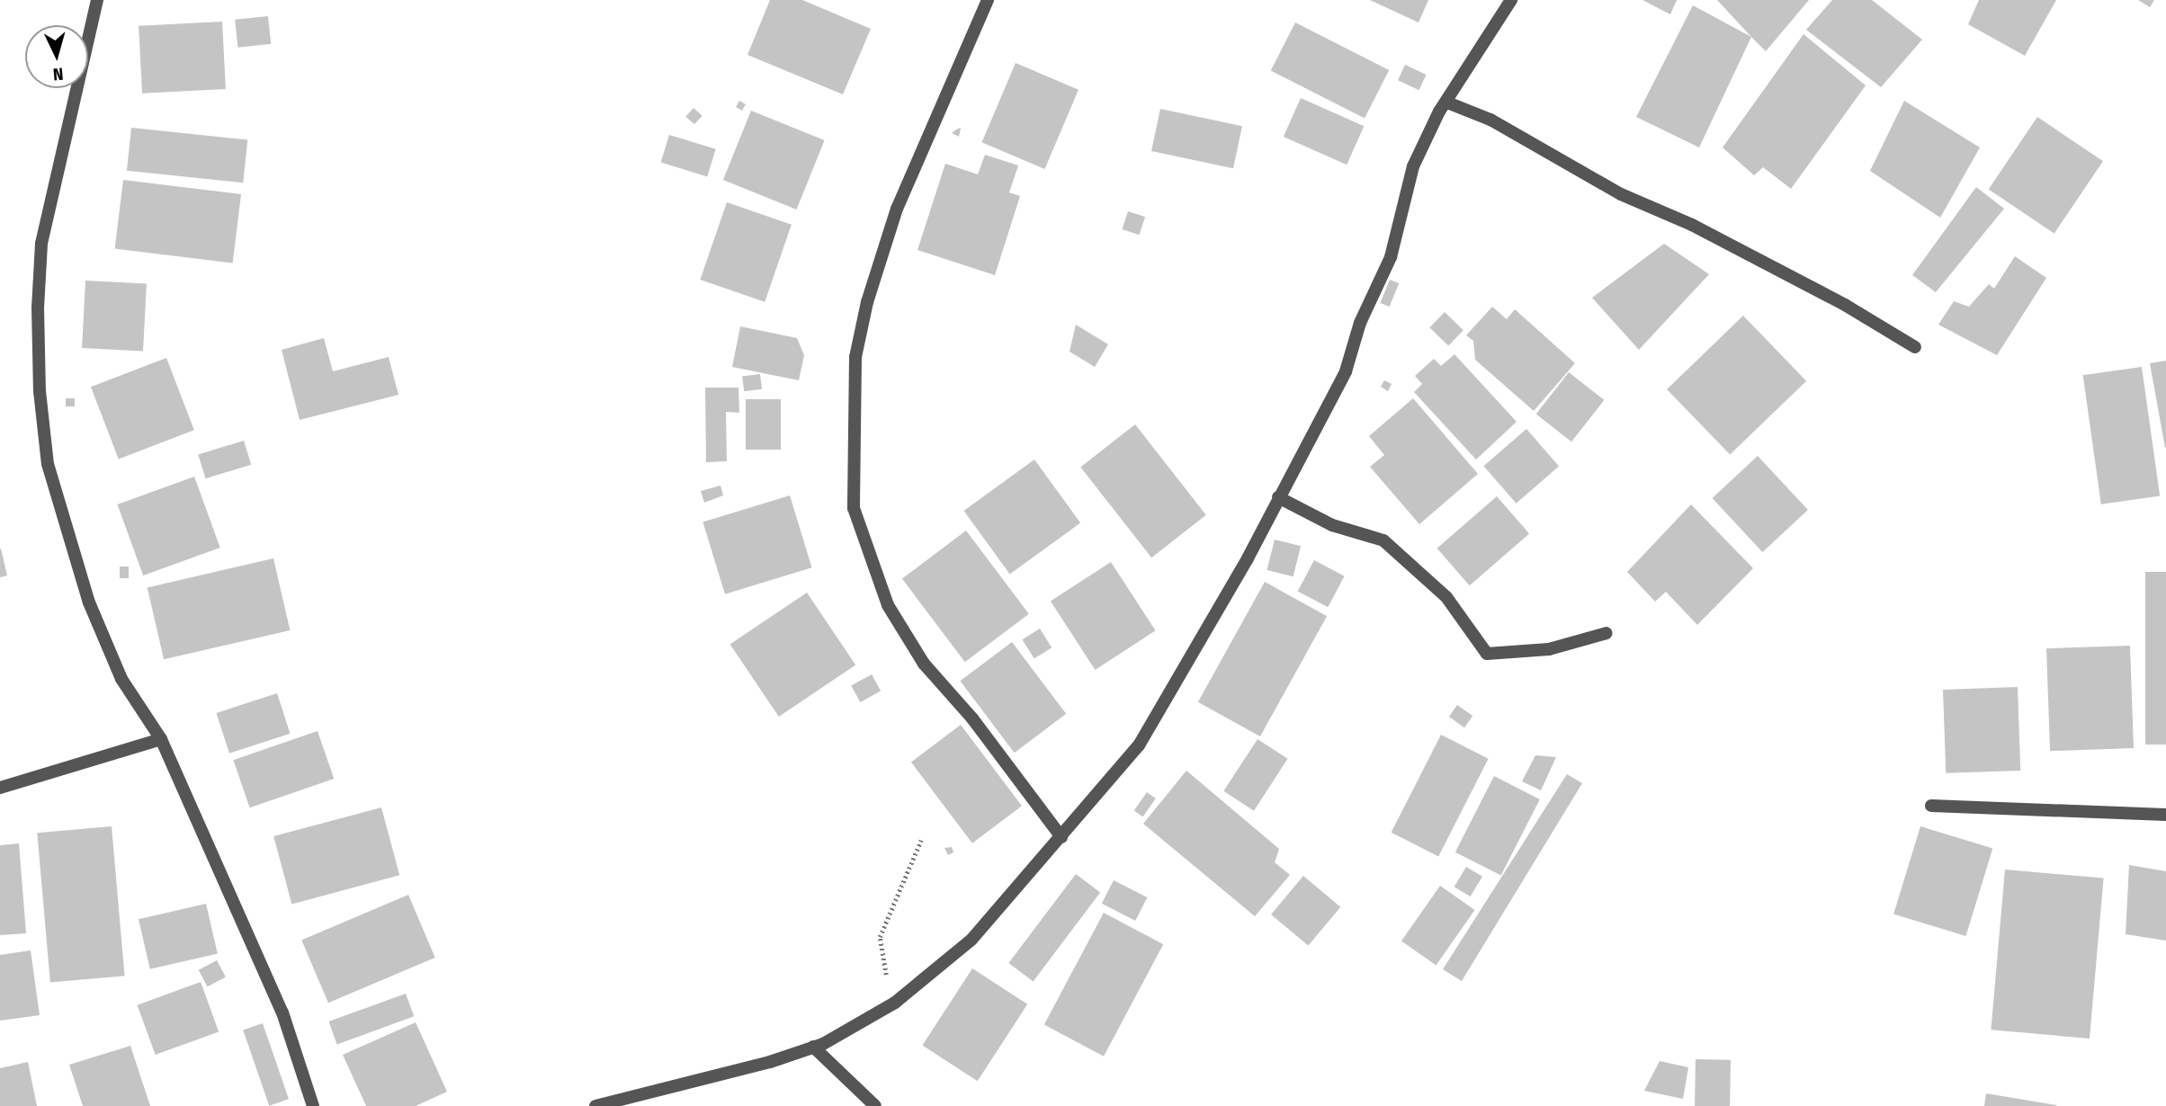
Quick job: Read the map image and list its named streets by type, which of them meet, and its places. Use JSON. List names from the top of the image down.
{
  "north": "bottom"
}
